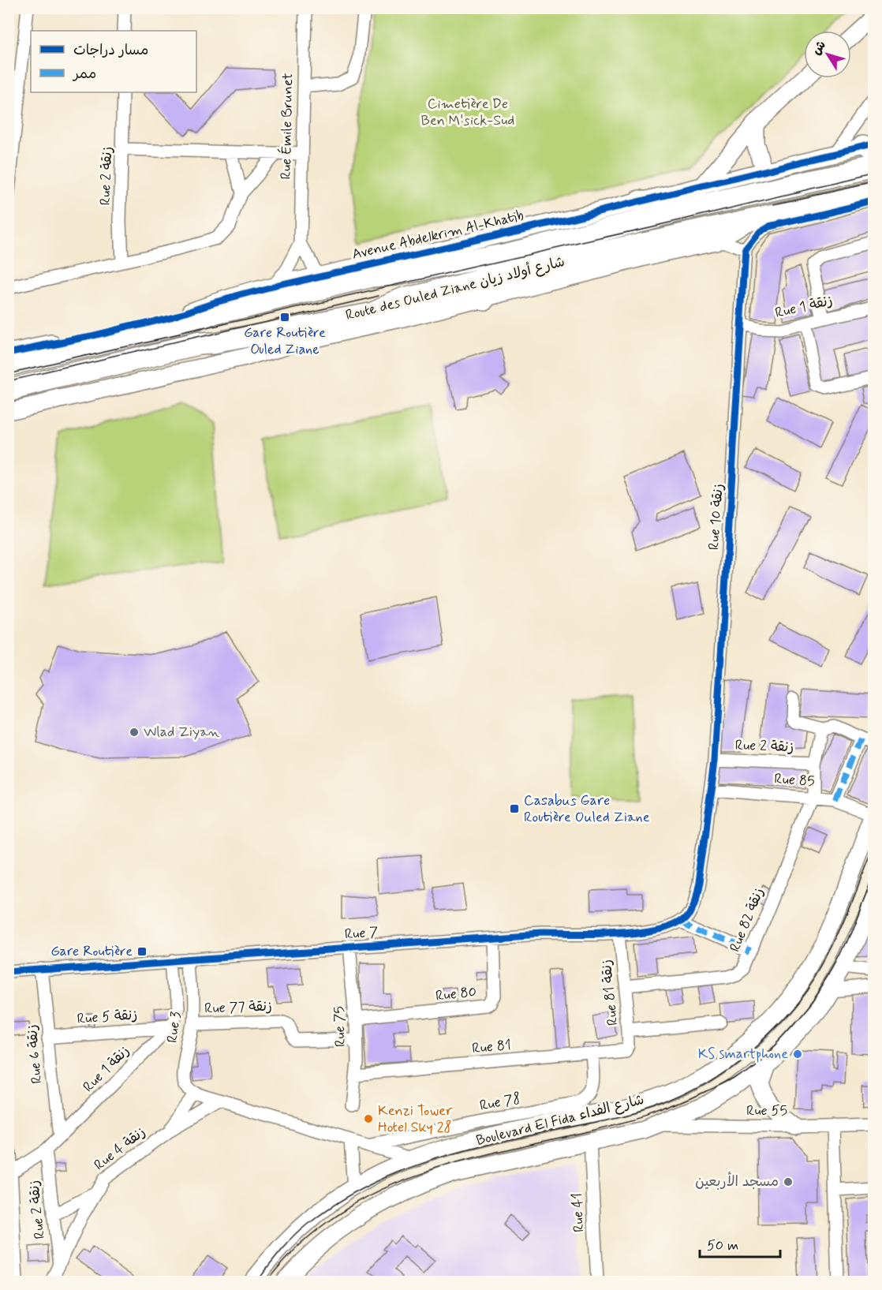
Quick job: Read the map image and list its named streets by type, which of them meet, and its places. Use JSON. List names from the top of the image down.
{
  "streets": {
    "highway": ["Route des Ouled Ziane شارع أولاد زيان"],
    "street": [
      "Rue Émile Brunet",
      "Rue 2 زنقة",
      "Avenue Abdelkrim Al-Khatib",
      "Rue 1 زنقة",
      "Rue 10 زنقة",
      "Rue 85",
      "Rue 82 زنقة",
      "Rue 7",
      "Rue 81 زنقة",
      "Rue 80",
      "Rue 77 زنقة",
      "Rue 5 زنقة",
      "Rue 75",
      "Rue 3",
      "Rue 81",
      "Rue 6 زنقة",
      "Rue 78",
      "Rue 55",
      "Boulevard El Fida شارع الفداء",
      "Rue 4 زنقة",
      "Rue 41"
    ]
  },
  "crossings": [
    ["Rue Émile Brunet", "Avenue Abdelkrim Al-Khatib"],
    ["Rue 2 زنقة", "Rue 1 زنقة"],
    ["Rue 2 زنقة", "Rue 10 زنقة"],
    ["Rue 2 زنقة", "Rue 4 زنقة"],
    ["Avenue Abdelkrim Al-Khatib", "Route des Ouled Ziane شارع أولاد زيان"],
    ["Rue 1 زنقة", "Rue 10 زنقة"],
    ["Rue 1 زنقة", "Rue 7"],
    ["Rue 1 زنقة", "Rue 5 زنقة"],
    ["Rue 1 زنقة", "Rue 6 زنقة"],
    ["Rue 10 زنقة", "Rue 85"],
    ["Rue 10 زنقة", "Rue 7"],
    ["Rue 85", "Rue 82 زنقة"],
    ["Rue 85", "Boulevard El Fida شارع الفداء"],
    ["Rue 82 زنقة", "Rue 81 زنقة"],
    ["Rue 7", "Rue 81 زنقة"],
    ["Rue 7", "Rue 80"],
    ["Rue 7", "Rue 75"],
    ["Rue 7", "Rue 3"],
    ["Rue 7", "Rue 6 زنقة"],
    ["Rue 81 زنقة", "Rue 81"],
    ["Rue 80", "Rue 75"],
    ["Rue 77 زنقة", "Rue 75"],
    ["Rue 77 زنقة", "Rue 3"],
    ["Rue 5 زنقة", "Rue 6 زنقة"],
    ["Rue 75", "Rue 81"],
    ["Rue 3", "Rue 78"],
    ["Rue 3", "Rue 4 زنقة"],
    ["Rue 81", "Rue 78"],
    ["Rue 78", "Boulevard El Fida شارع الفداء"],
    ["Rue 78", "Rue 4 زنقة"],
    ["Rue 55", "Boulevard El Fida شارع الفداء"],
    ["Boulevard El Fida شارع الفداء", "Rue 41"]
  ],
  "parks": ["Cimetière De Ben M'sick-Sud"],
  "places": {
    "transit": ["Gare Routière Ouled Ziane", "Casabus Gare Routière Ouled Ziane", "Gare Routière"],
    "other": [
      "Wlad Ziyan",
      "KS smartphone",
      "Kenzi Tower Hotel Sky 28",
      "مسجد الأربعين"
    ]
  },
  "legend": ["مسار دراجات", "ممر"],
  "scale_bar": "50 m",
  "north": "top left"
}
